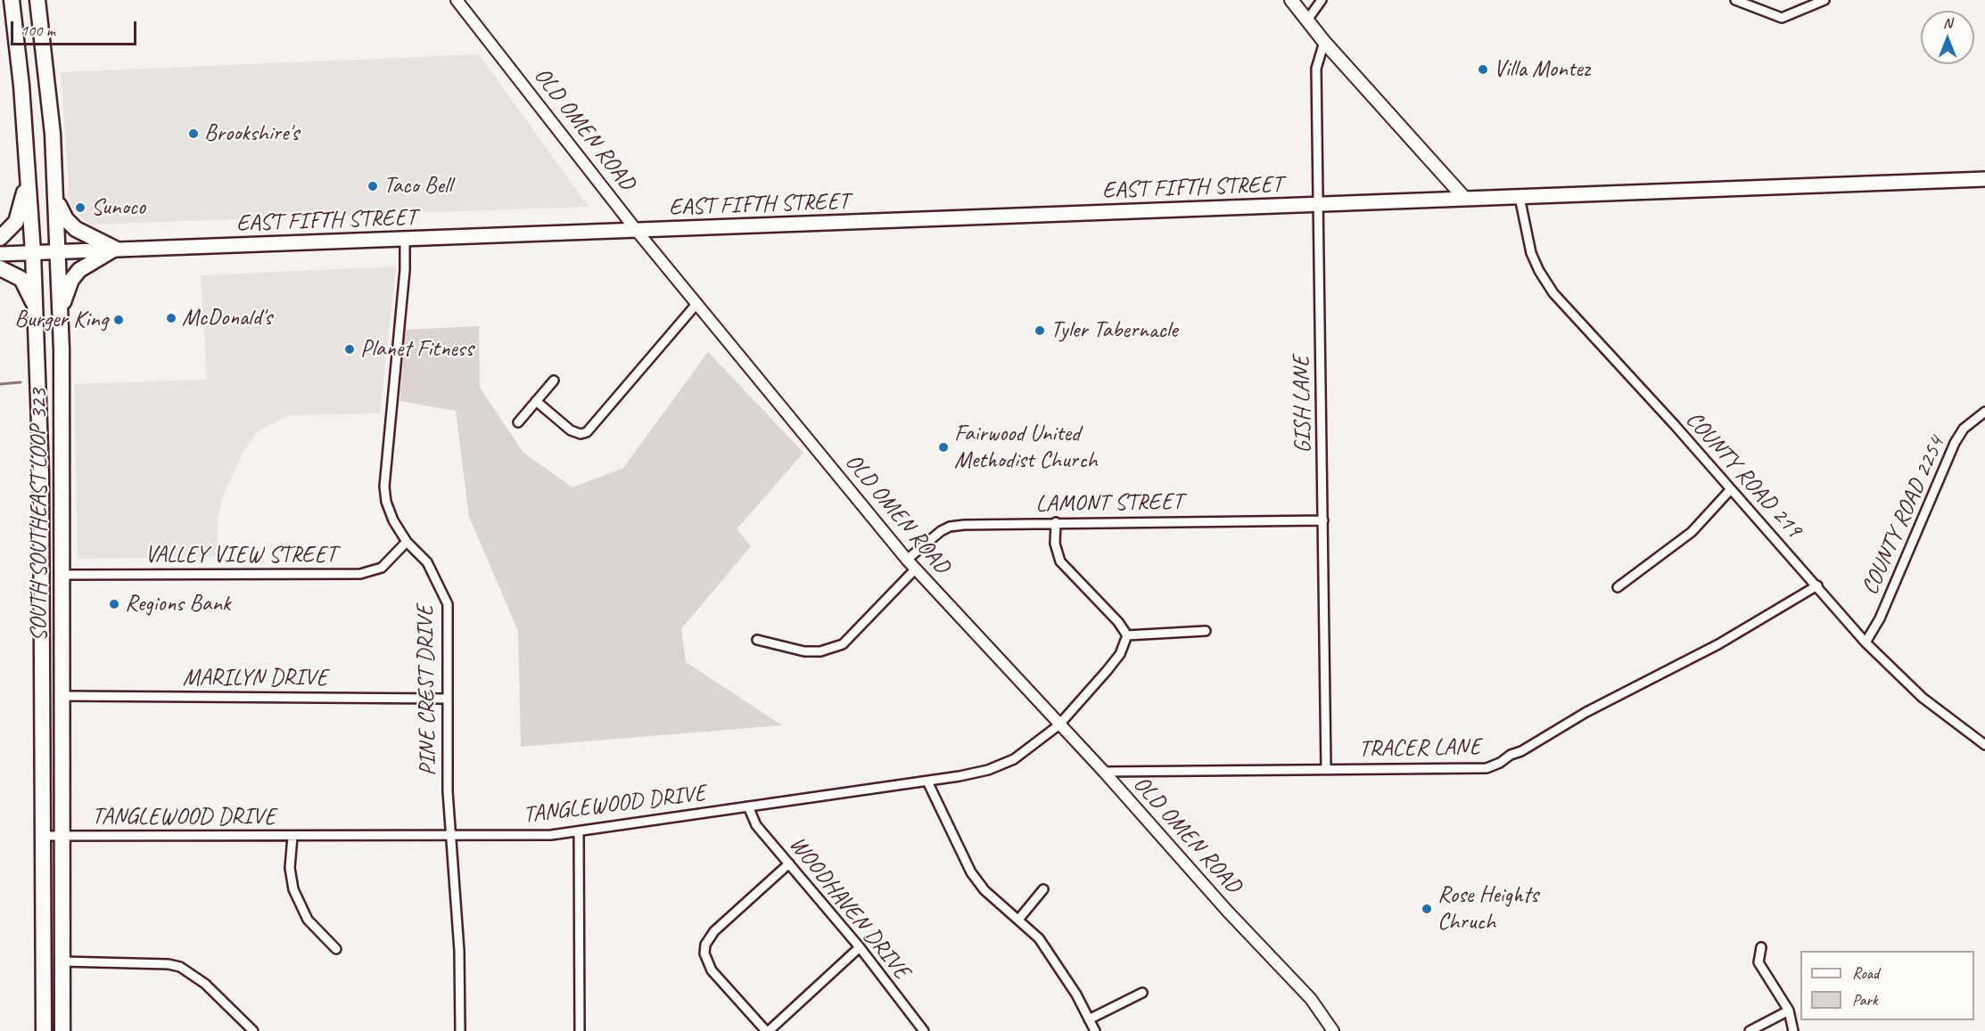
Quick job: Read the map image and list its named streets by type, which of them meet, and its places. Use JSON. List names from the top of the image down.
{
  "streets": {
    "highway": ["SOUTH SOUTHEAST LOOP 323"],
    "main road": ["EAST FIFTH STREET"],
    "street": [
      "OLD OMEN ROAD",
      "GISH LANE",
      "COUNTY ROAD 219",
      "LAMONT STREET",
      "COUNTY ROAD 2254",
      "VALLEY VIEW STREET",
      "MARILYN DRIVE",
      "PINE CREST DRIVE",
      "TRACER LANE",
      "TANGLEWOOD DRIVE",
      "WOODHAVEN DRIVE"
    ]
  },
  "crossings": [
    ["OLD OMEN ROAD", "EAST FIFTH STREET"],
    ["OLD OMEN ROAD", "LAMONT STREET"],
    ["OLD OMEN ROAD", "TRACER LANE"],
    ["OLD OMEN ROAD", "TANGLEWOOD DRIVE"],
    ["EAST FIFTH STREET", "GISH LANE"],
    ["EAST FIFTH STREET", "COUNTY ROAD 219"],
    ["EAST FIFTH STREET", "SOUTH SOUTHEAST LOOP 323"],
    ["EAST FIFTH STREET", "PINE CREST DRIVE"],
    ["GISH LANE", "LAMONT STREET"],
    ["GISH LANE", "TRACER LANE"],
    ["COUNTY ROAD 219", "COUNTY ROAD 2254"],
    ["COUNTY ROAD 219", "TRACER LANE"],
    ["SOUTH SOUTHEAST LOOP 323", "VALLEY VIEW STREET"],
    ["SOUTH SOUTHEAST LOOP 323", "MARILYN DRIVE"],
    ["SOUTH SOUTHEAST LOOP 323", "TANGLEWOOD DRIVE"],
    ["VALLEY VIEW STREET", "PINE CREST DRIVE"],
    ["MARILYN DRIVE", "PINE CREST DRIVE"],
    ["PINE CREST DRIVE", "TANGLEWOOD DRIVE"],
    ["TANGLEWOOD DRIVE", "WOODHAVEN DRIVE"]
  ],
  "places": [
    "Villa Montez",
    "Brookshire's",
    "Taco Bell",
    "Sunoco",
    "McDonald's",
    "Burger King",
    "Tyler Tabernacle",
    "Planet Fitness",
    "Fairwood United Methodist Church",
    "Regions Bank",
    "Rose Heights Chruch"
  ],
  "legend": ["Road", "Park"],
  "scale_bar": "100 m",
  "north": "top"
}
